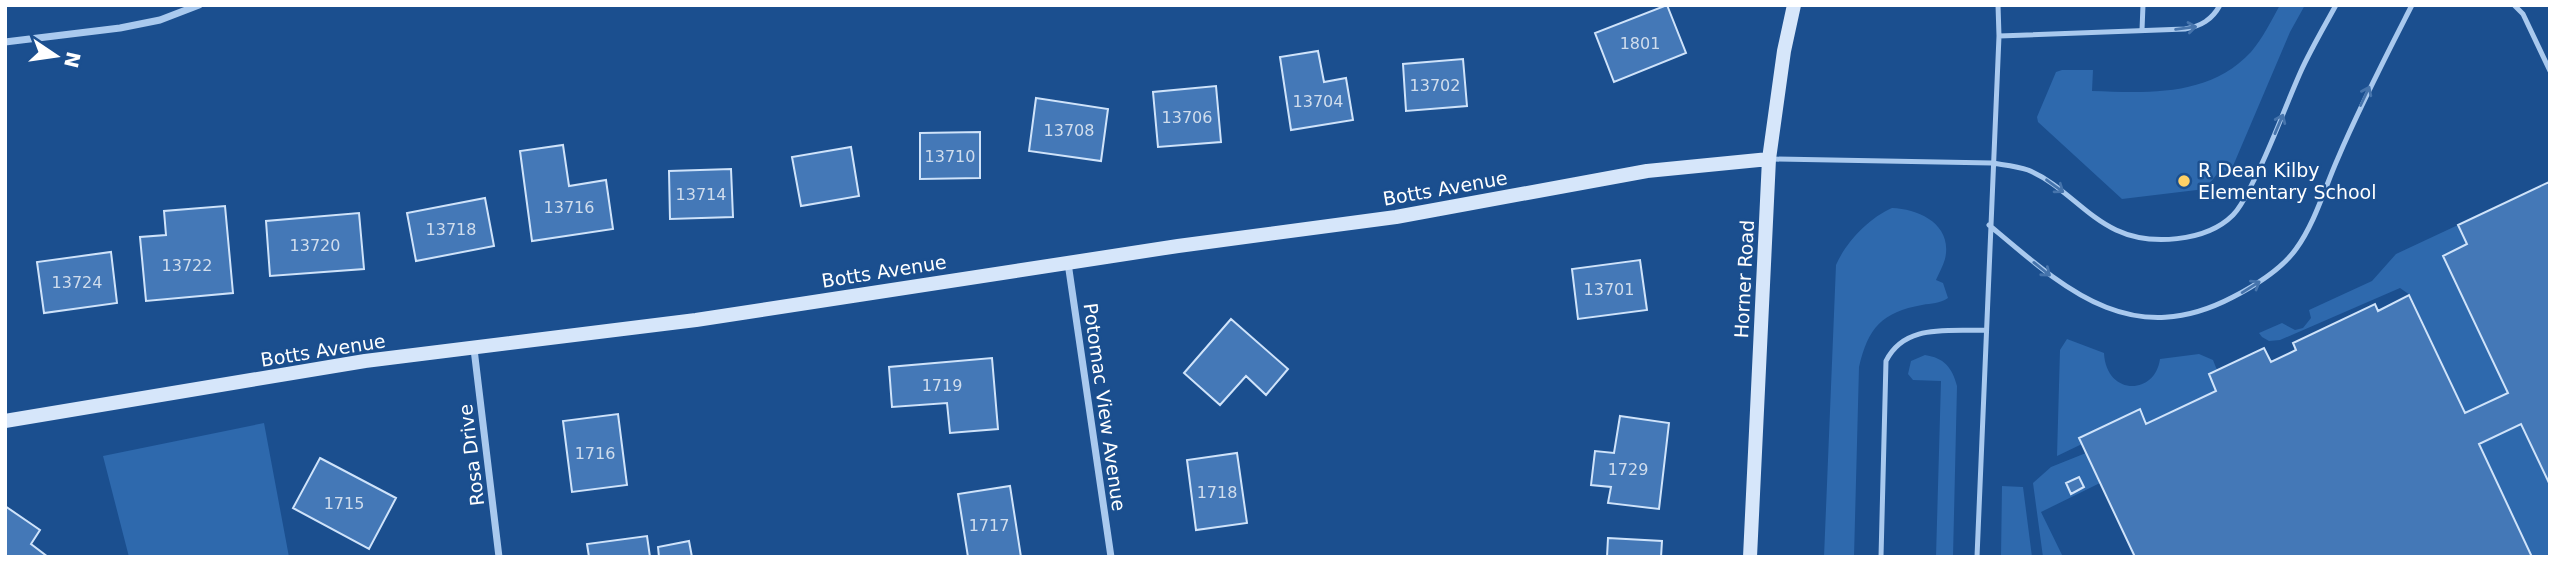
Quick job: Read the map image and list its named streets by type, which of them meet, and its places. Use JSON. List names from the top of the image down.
{
  "streets": {
    "street": [
      "Botts Avenue",
      "Horner Road",
      "Potomac View Avenue",
      "Rosa Drive"
    ]
  },
  "crossings": [
    ["Botts Avenue", "Horner Road"],
    ["Botts Avenue", "Potomac View Avenue"],
    ["Botts Avenue", "Rosa Drive"]
  ],
  "places": ["R Dean Kilby Elementary School"],
  "house_numbers": [
    "1801",
    "13702",
    "13704",
    "13706",
    "13708",
    "13710",
    "13714",
    "13716",
    "13718",
    "13720",
    "13722",
    "13724",
    "13701",
    "1719",
    "1716",
    "1729",
    "1718",
    "1715",
    "1717"
  ],
  "north": "right"
}
